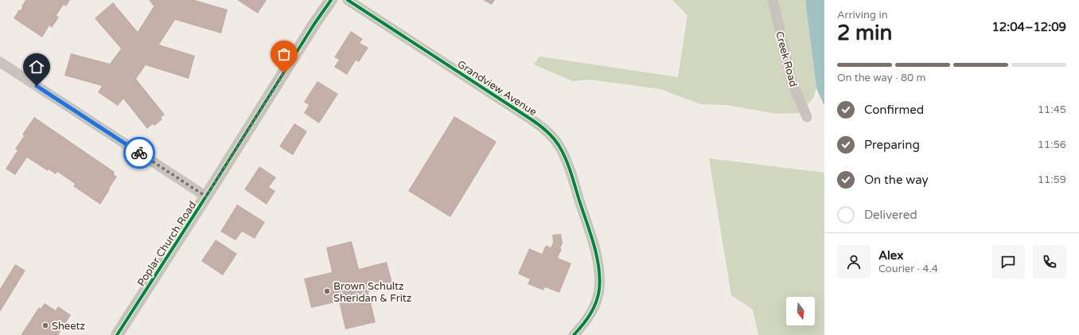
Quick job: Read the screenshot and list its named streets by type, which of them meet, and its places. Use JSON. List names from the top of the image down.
{
  "streets": {
    "street": ["Creek Road", "Grandview Avenue", "Poplar Church Road"]
  },
  "places": ["Brown Schultz Sheridan & Fritz", "Sheetz"],
  "north": "bottom",
  "page": {
    "heading": ["2 min", "Arriving in", "12:04–12:09"],
    "panel": ["Alex", "Courier · 4.4"],
    "bar": "On the way · 80 m",
    "list": [
      ["Confirmed", "11:45"],
      ["Preparing", "11:56"],
      ["On the way", "11:59"],
      "Delivered"
    ]
  }
}
